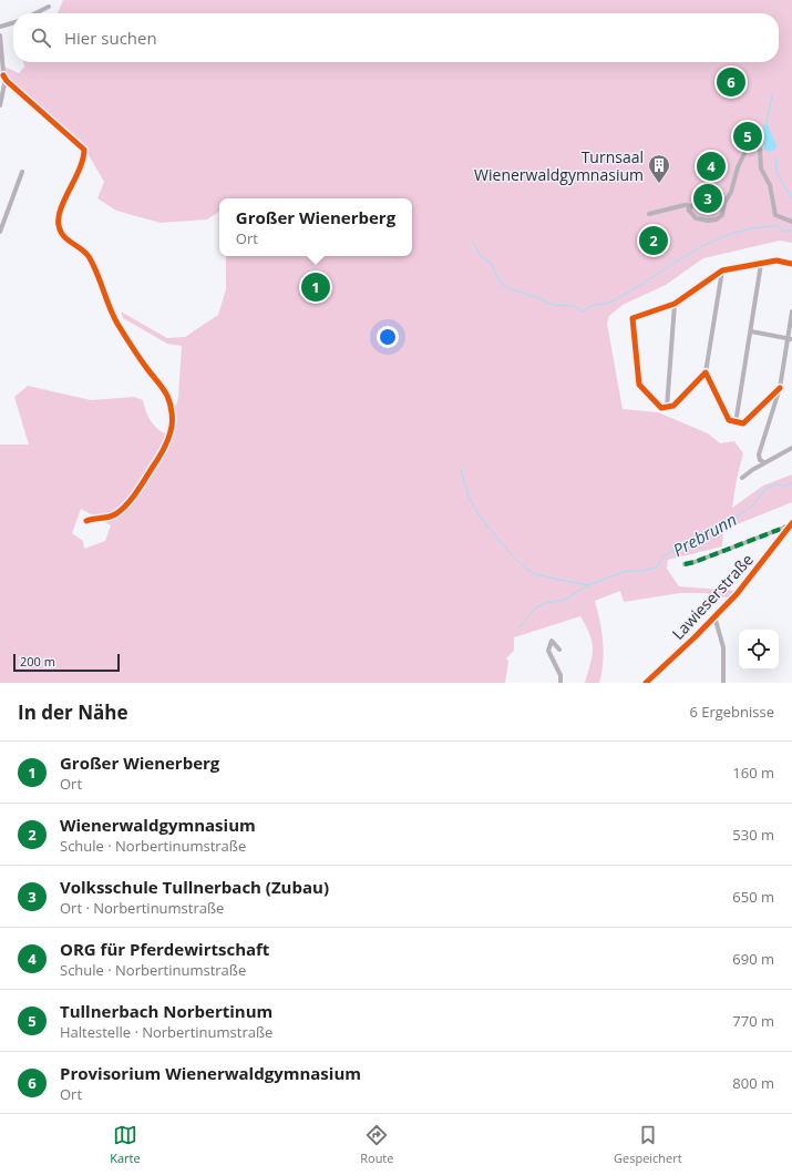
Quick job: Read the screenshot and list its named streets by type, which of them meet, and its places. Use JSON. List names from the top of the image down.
{
  "streets": {
    "street": ["Lawieserstraße"]
  },
  "water": ["Prebrunn"],
  "places": {
    "building": ["Turnsaal Wienerwaldgymnasium"]
  },
  "scale_bar": "200 m",
  "page": {
    "search": "Hier suchen",
    "pins": [
      "6",
      "5",
      "4",
      "3",
      "2",
      "1"
    ],
    "popup": ["Großer Wienerberg", "Ort"],
    "scale": "200 m",
    "heading": ["In der Nähe", "6 Ergebnisse"],
    "list": [
      {
        "mark": "1",
        "name": "Großer Wienerberg",
        "note": "Ort",
        "value": "160 m"
      },
      {
        "mark": "2",
        "name": "Wienerwaldgymnasium",
        "note": "Schule · Norbertinumstraße",
        "value": "530 m"
      },
      {
        "mark": "3",
        "name": "Volksschule Tullnerbach (Zubau)",
        "note": "Ort · Norbertinumstraße",
        "value": "650 m"
      },
      {
        "mark": "4",
        "name": "ORG für Pferdewirtschaft",
        "note": "Schule · Norbertinumstraße",
        "value": "690 m"
      },
      {
        "mark": "5",
        "name": "Tullnerbach Norbertinum",
        "note": "Haltestelle · Norbertinumstraße",
        "value": "770 m"
      },
      {
        "mark": "6",
        "name": "Provisorium Wienerwaldgymnasium",
        "note": "Ort",
        "value": "800 m"
      }
    ],
    "nav": ["Karte", "Route", "Gespeichert"]
  }
}
